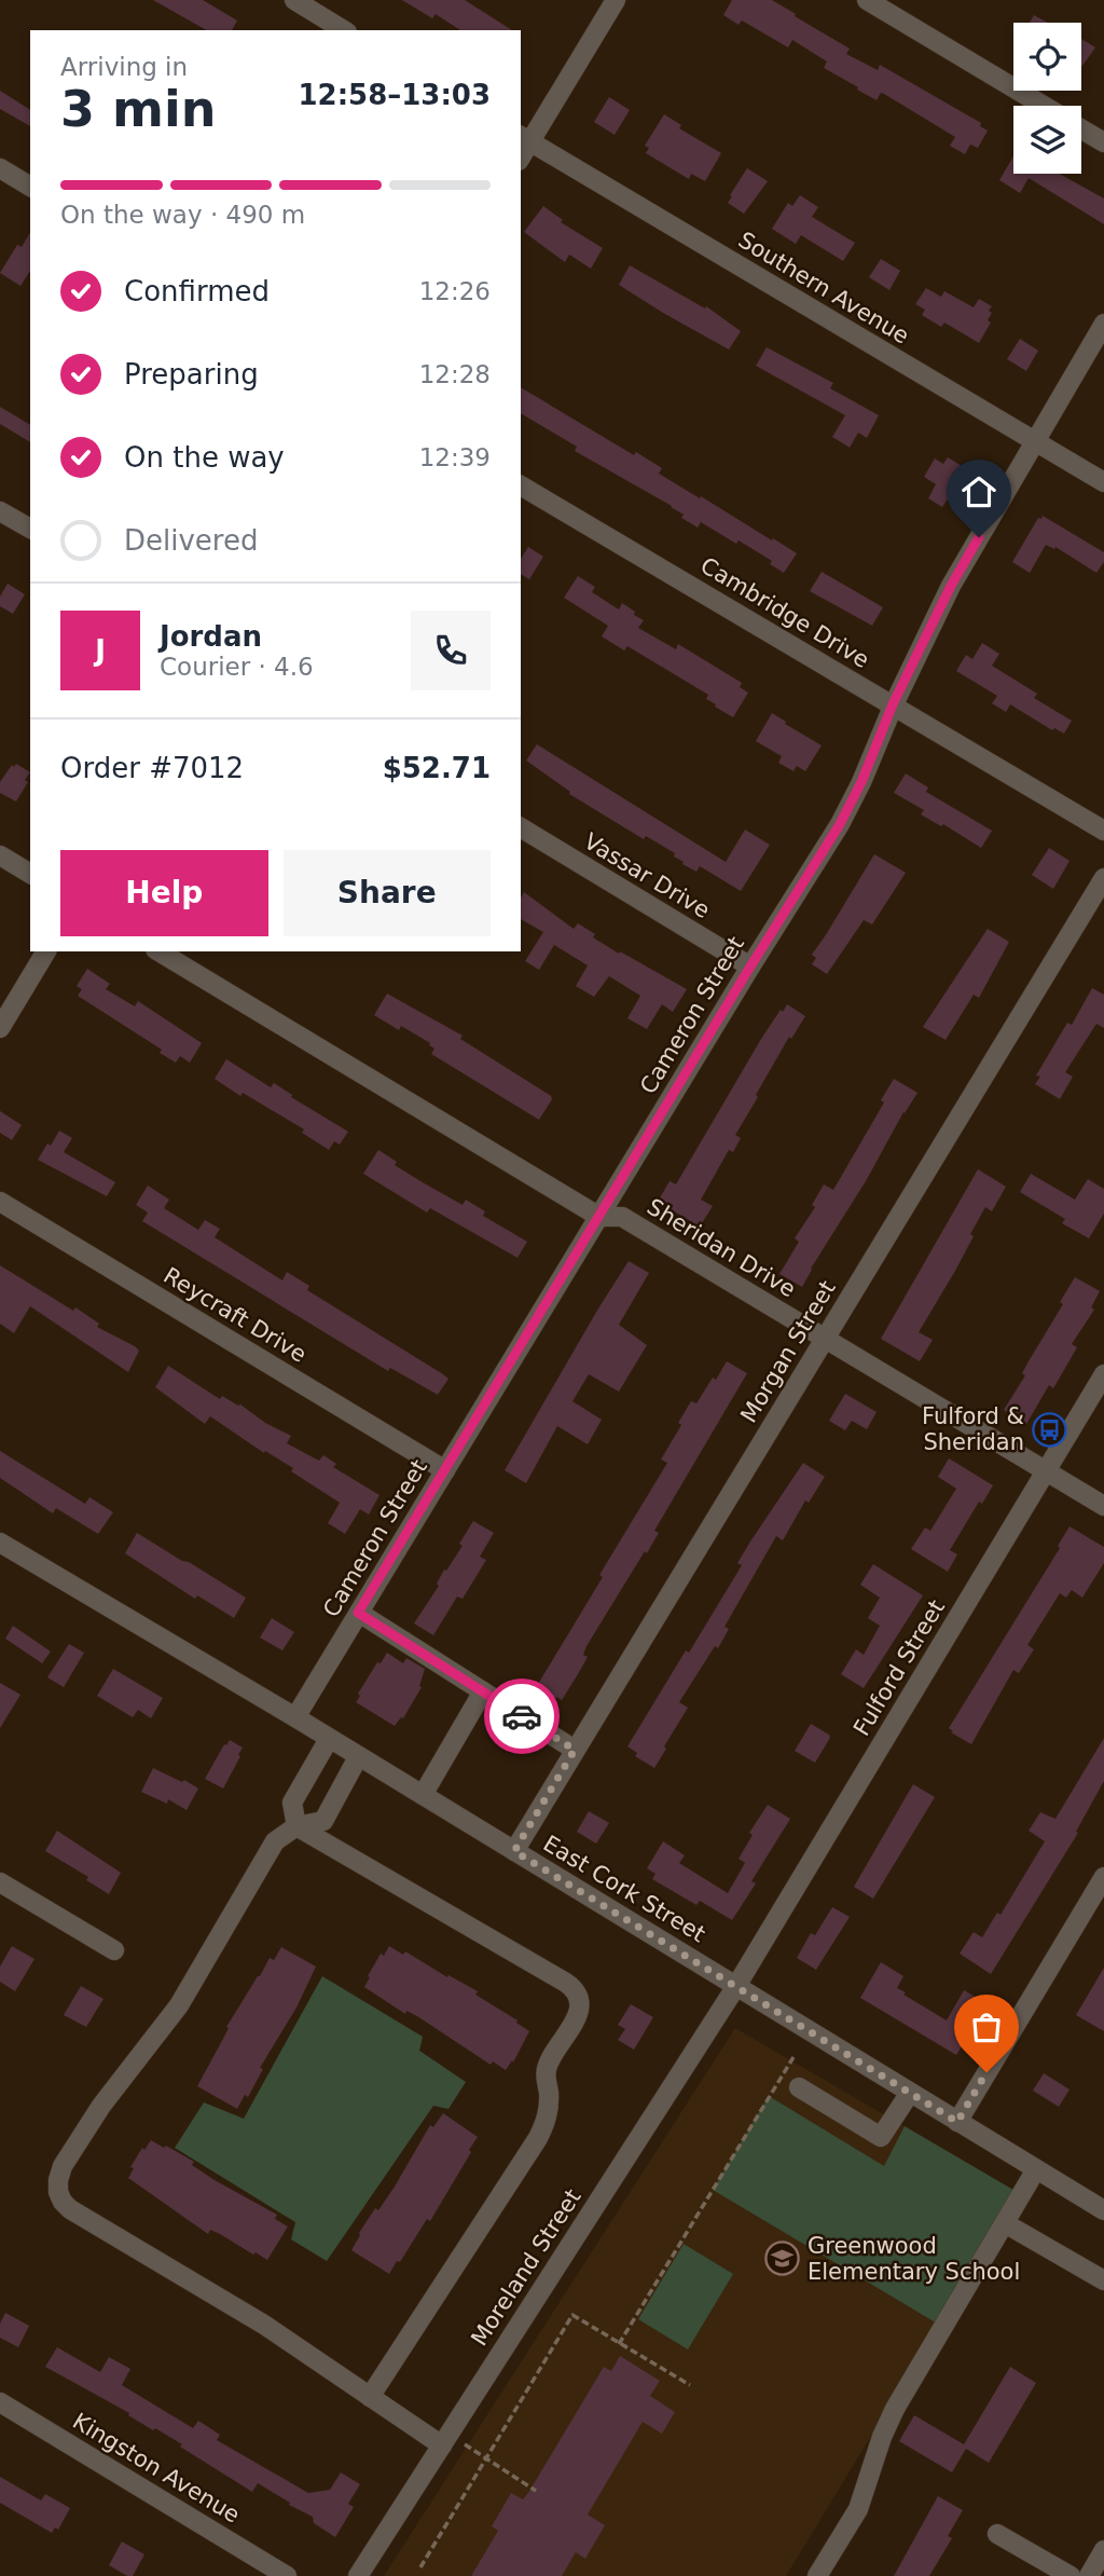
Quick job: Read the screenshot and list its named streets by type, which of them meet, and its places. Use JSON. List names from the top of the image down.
{
  "streets": {
    "street": [
      "Southern Avenue",
      "Cambridge Drive",
      "Vassar Drive",
      "Cameron Street",
      "Sheridan Drive",
      "Reycraft Drive",
      "Morgan Street",
      "Fulford Street",
      "East Cork Street",
      "Moreland Street",
      "Kingston Avenue"
    ]
  },
  "crossings": [
    ["Southern Avenue", "Cameron Street"],
    ["Cambridge Drive", "Cameron Street"],
    ["Vassar Drive", "Cameron Street"],
    ["Cameron Street", "Sheridan Drive"],
    ["Cameron Street", "Reycraft Drive"],
    ["Cameron Street", "East Cork Street"],
    ["Sheridan Drive", "Morgan Street"],
    ["Sheridan Drive", "Fulford Street"],
    ["Morgan Street", "East Cork Street"],
    ["Fulford Street", "East Cork Street"],
    ["Fulford Street", "Moreland Street"],
    ["East Cork Street", "Moreland Street"]
  ],
  "places": {
    "bus stop": ["Fulford & Sheridan"],
    "school or university": ["Greenwood Elementary School"]
  },
  "page": {
    "heading": ["3 min", "Arriving in", "12:58–13:03"],
    "panel": [
      "Jordan",
      "Courier · 4.6",
      "Order #7012",
      "$52.71"
    ],
    "bar": "On the way · 490 m",
    "list": [
      ["Confirmed", "12:26"],
      ["Preparing", "12:28"],
      ["On the way", "12:39"],
      "Delivered"
    ],
    "round": "J",
    "buttons": ["Help", "Share"]
  }
}
